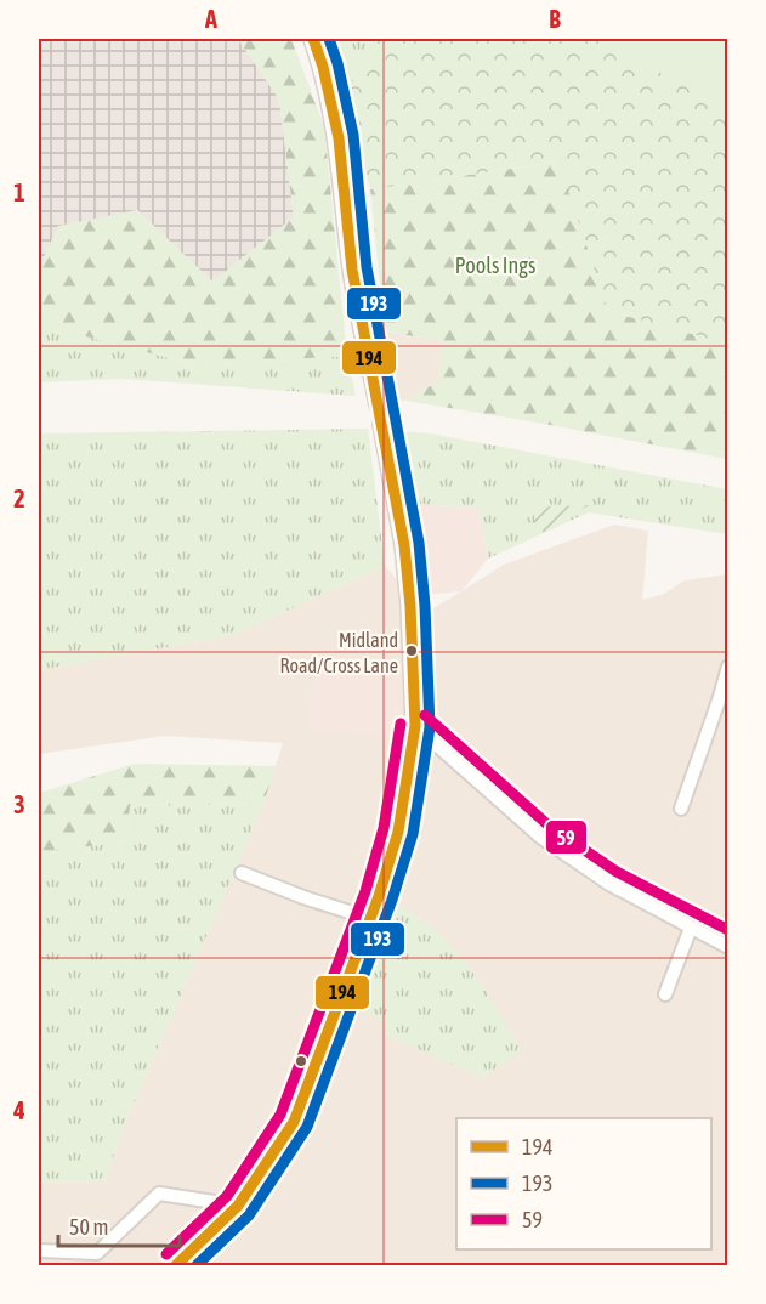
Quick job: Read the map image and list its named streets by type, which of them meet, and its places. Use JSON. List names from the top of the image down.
{
  "parks": ["Pools Ings"],
  "places": ["Midland Road/Cross Lane"],
  "lines": ["transit line 194", "transit line 193", "transit line 59"],
  "legend": ["194", "193", "59"],
  "scale_bar": "50 m",
  "grid": {
    "columns": ["A", "B"],
    "rows": [
      "1",
      "2",
      "3",
      "4"
    ]
  }
}
